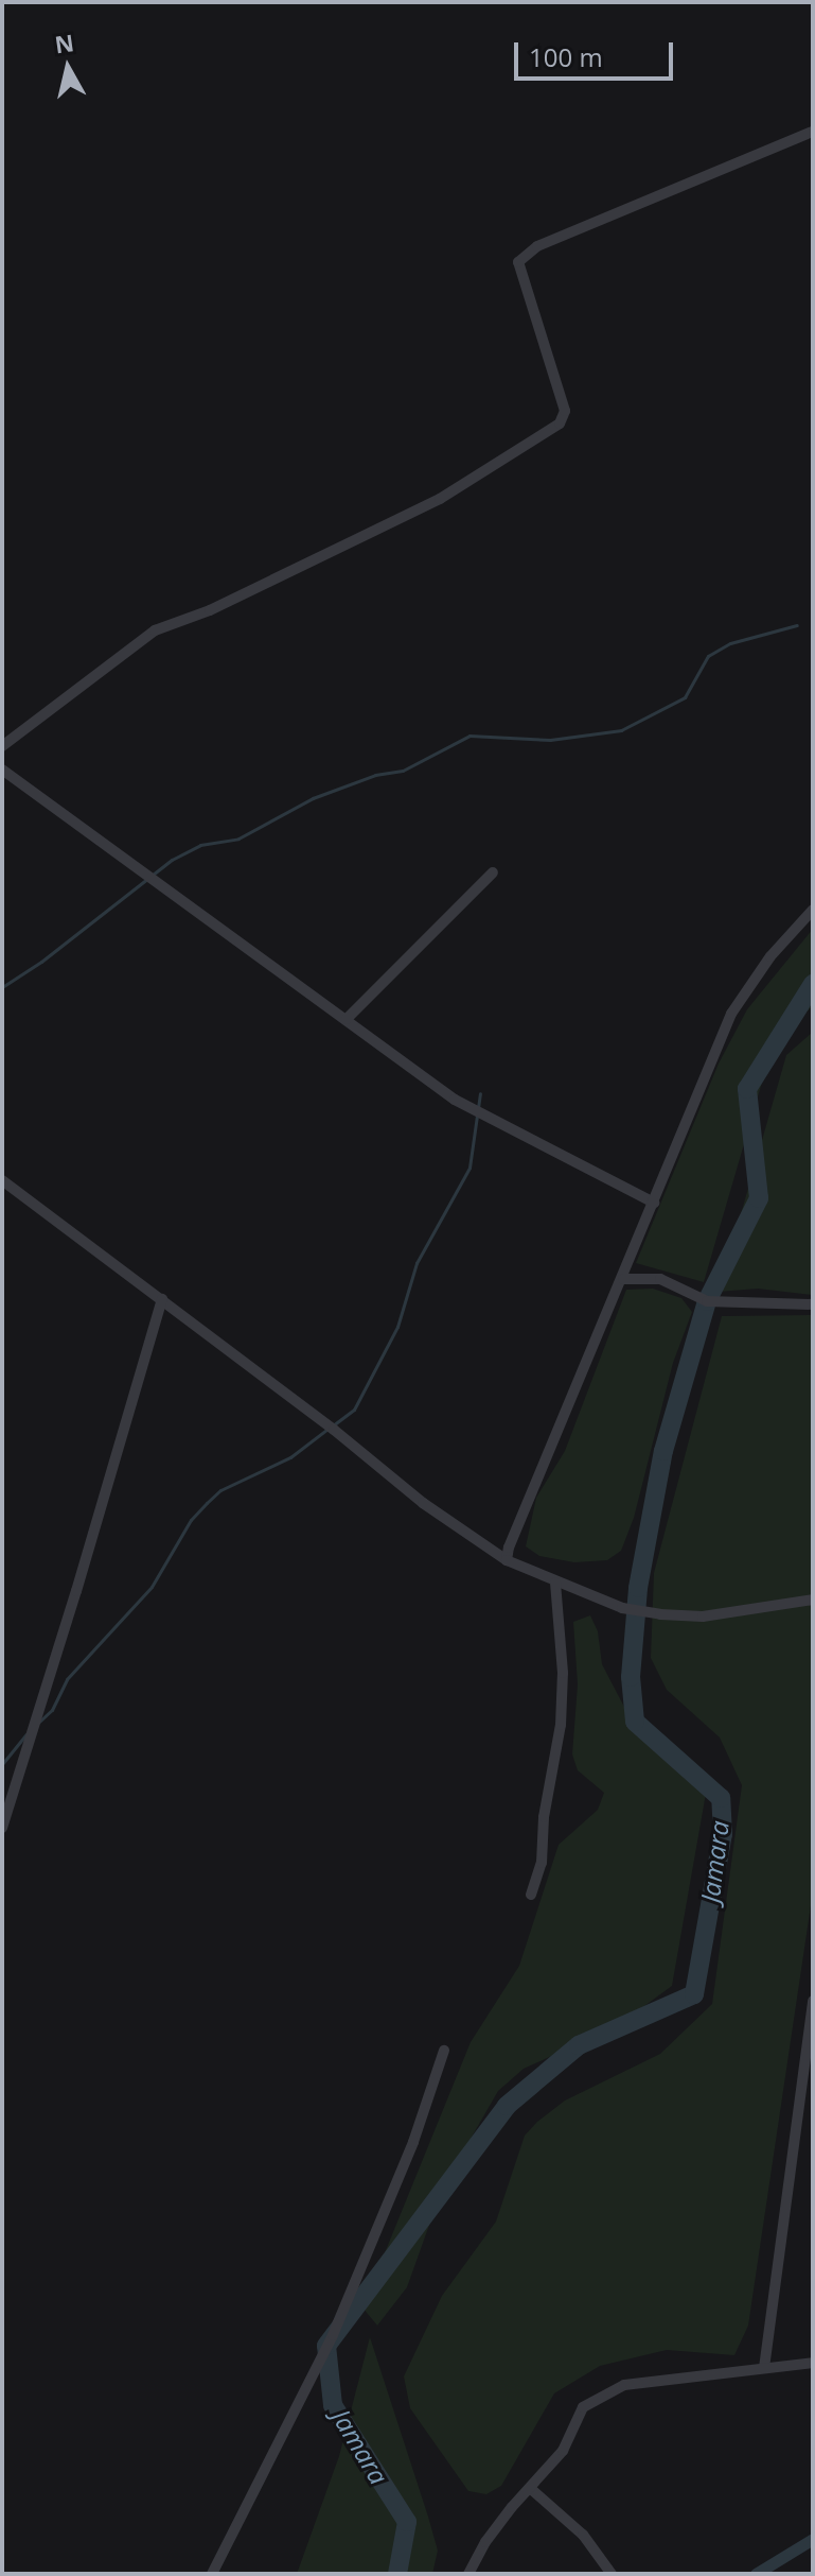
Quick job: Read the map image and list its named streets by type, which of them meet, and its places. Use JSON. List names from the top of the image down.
{
  "water": ["Jamara"],
  "scale_bar": "100 m",
  "north": "top"
}
